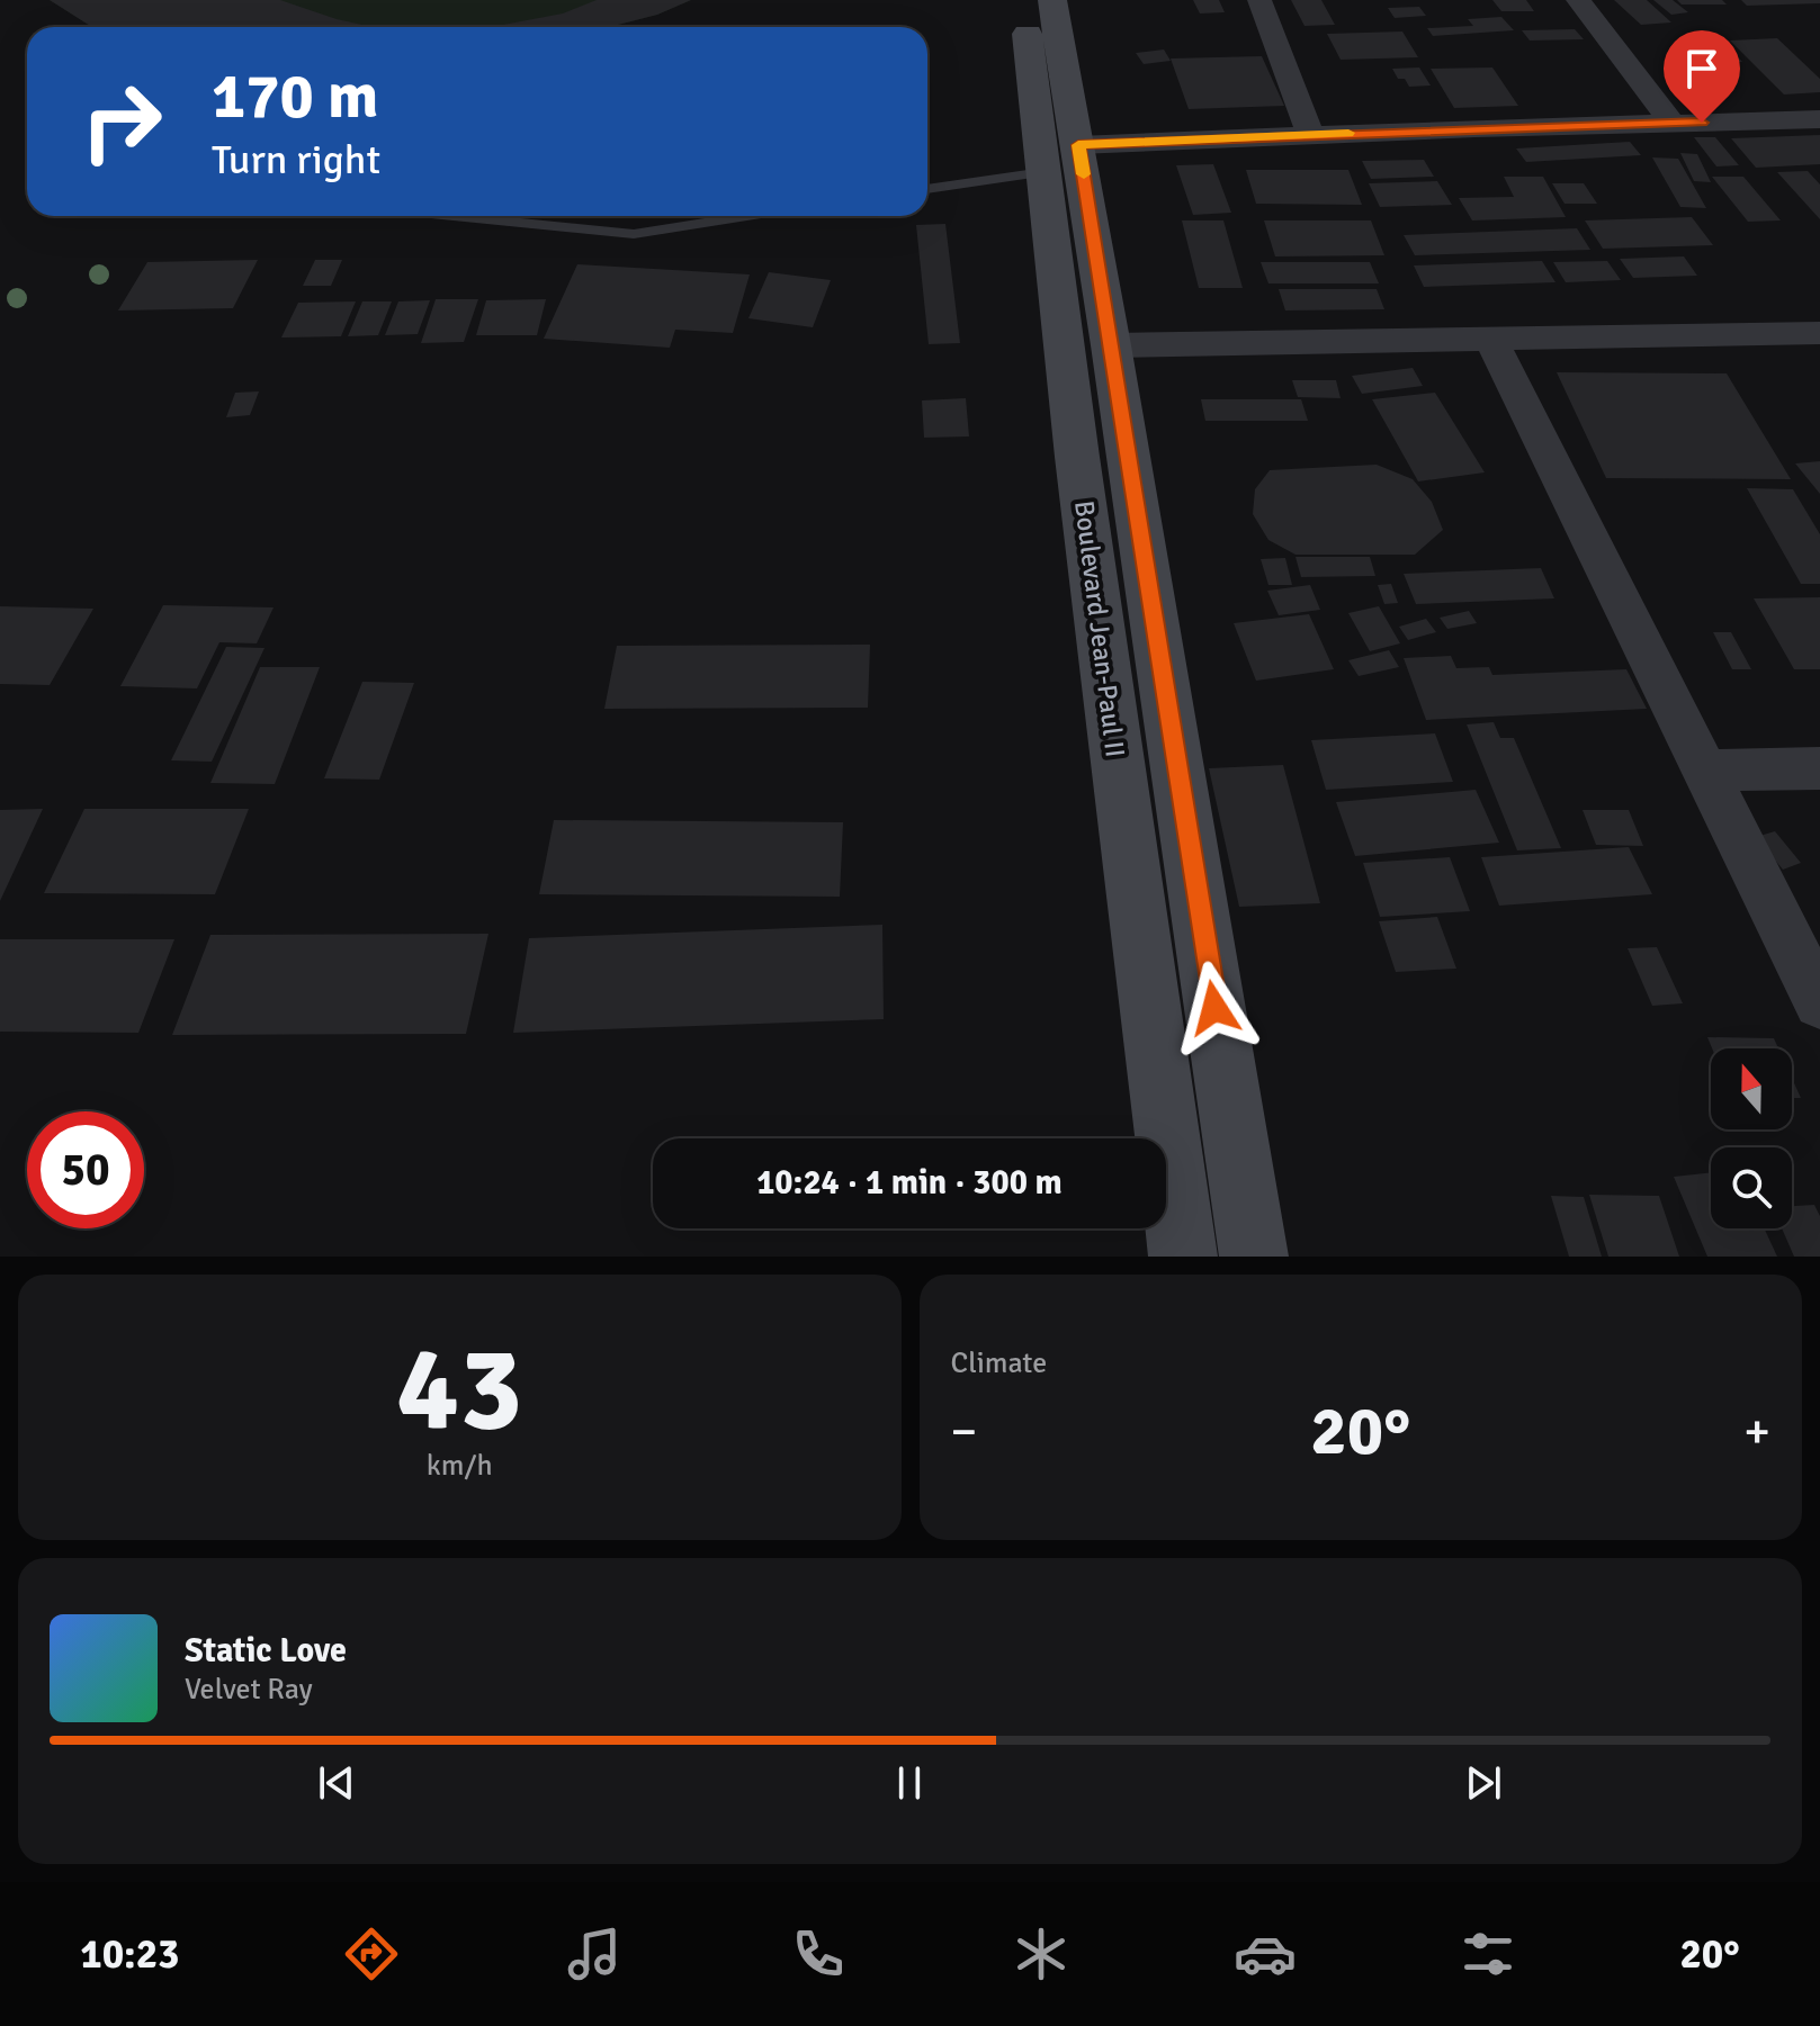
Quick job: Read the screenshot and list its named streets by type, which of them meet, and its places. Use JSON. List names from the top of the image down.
{
  "streets": {
    "main road": ["Boulevard Jean-Paul II"]
  },
  "north": "top",
  "page": {
    "turn": ["170 m", "Turn right"],
    "limit": "50",
    "trip": "10:24 · 1 min · 300 m",
    "tile": [
      ["43", "km/h"],
      "Climate"
    ],
    "heat": ["−", "20°", "+"],
    "song": ["Static Love", "Velvet Ray"],
    "tabs": ["10:23", "20°"]
  }
}
